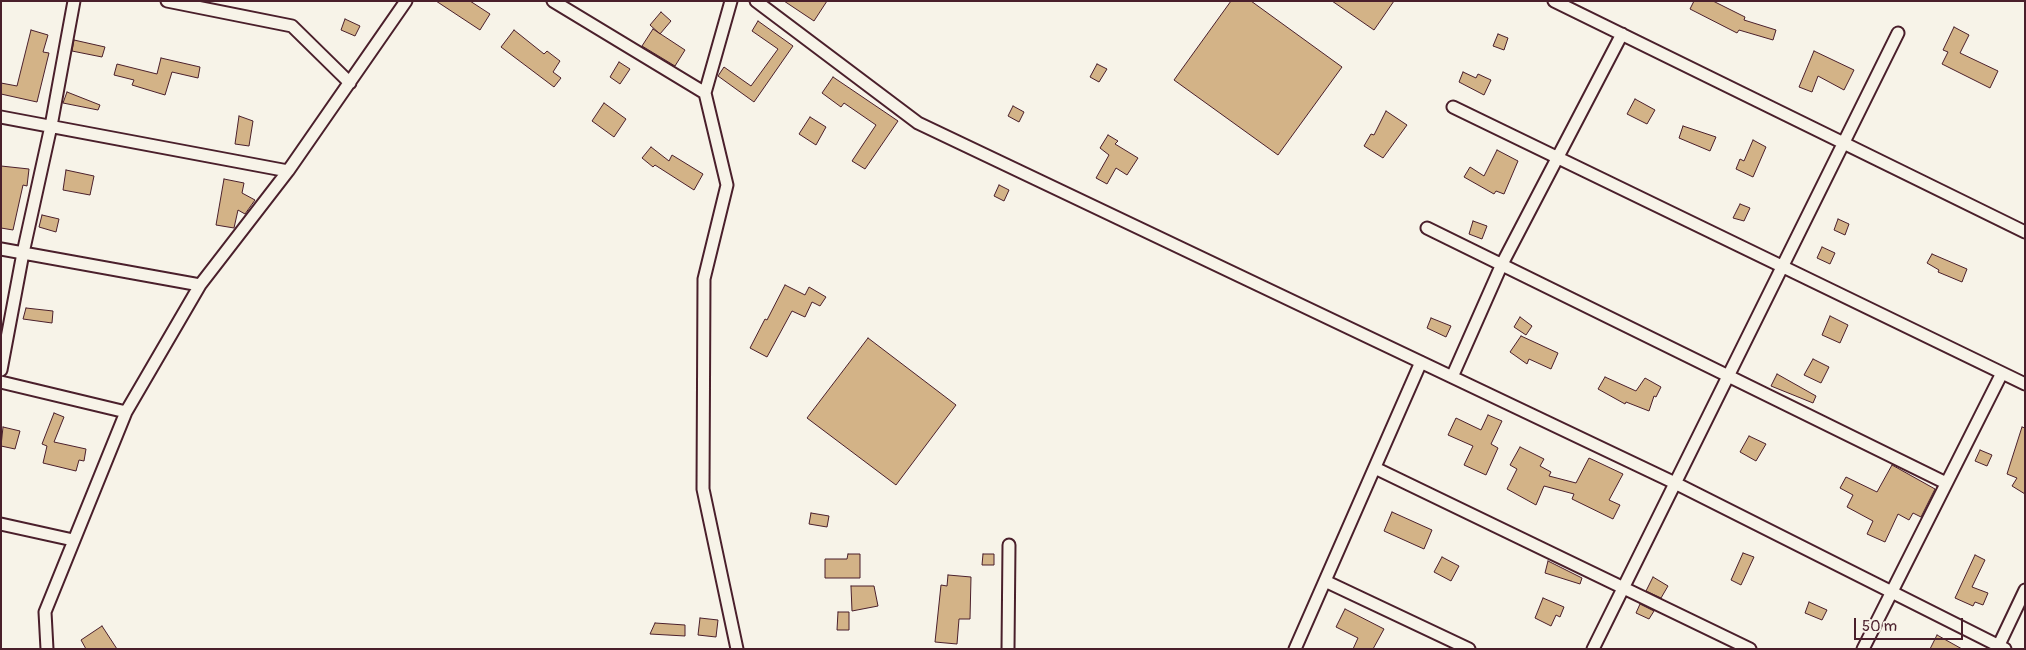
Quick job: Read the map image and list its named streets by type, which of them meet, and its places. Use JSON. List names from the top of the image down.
{
  "scale_bar": "50 m"
}
